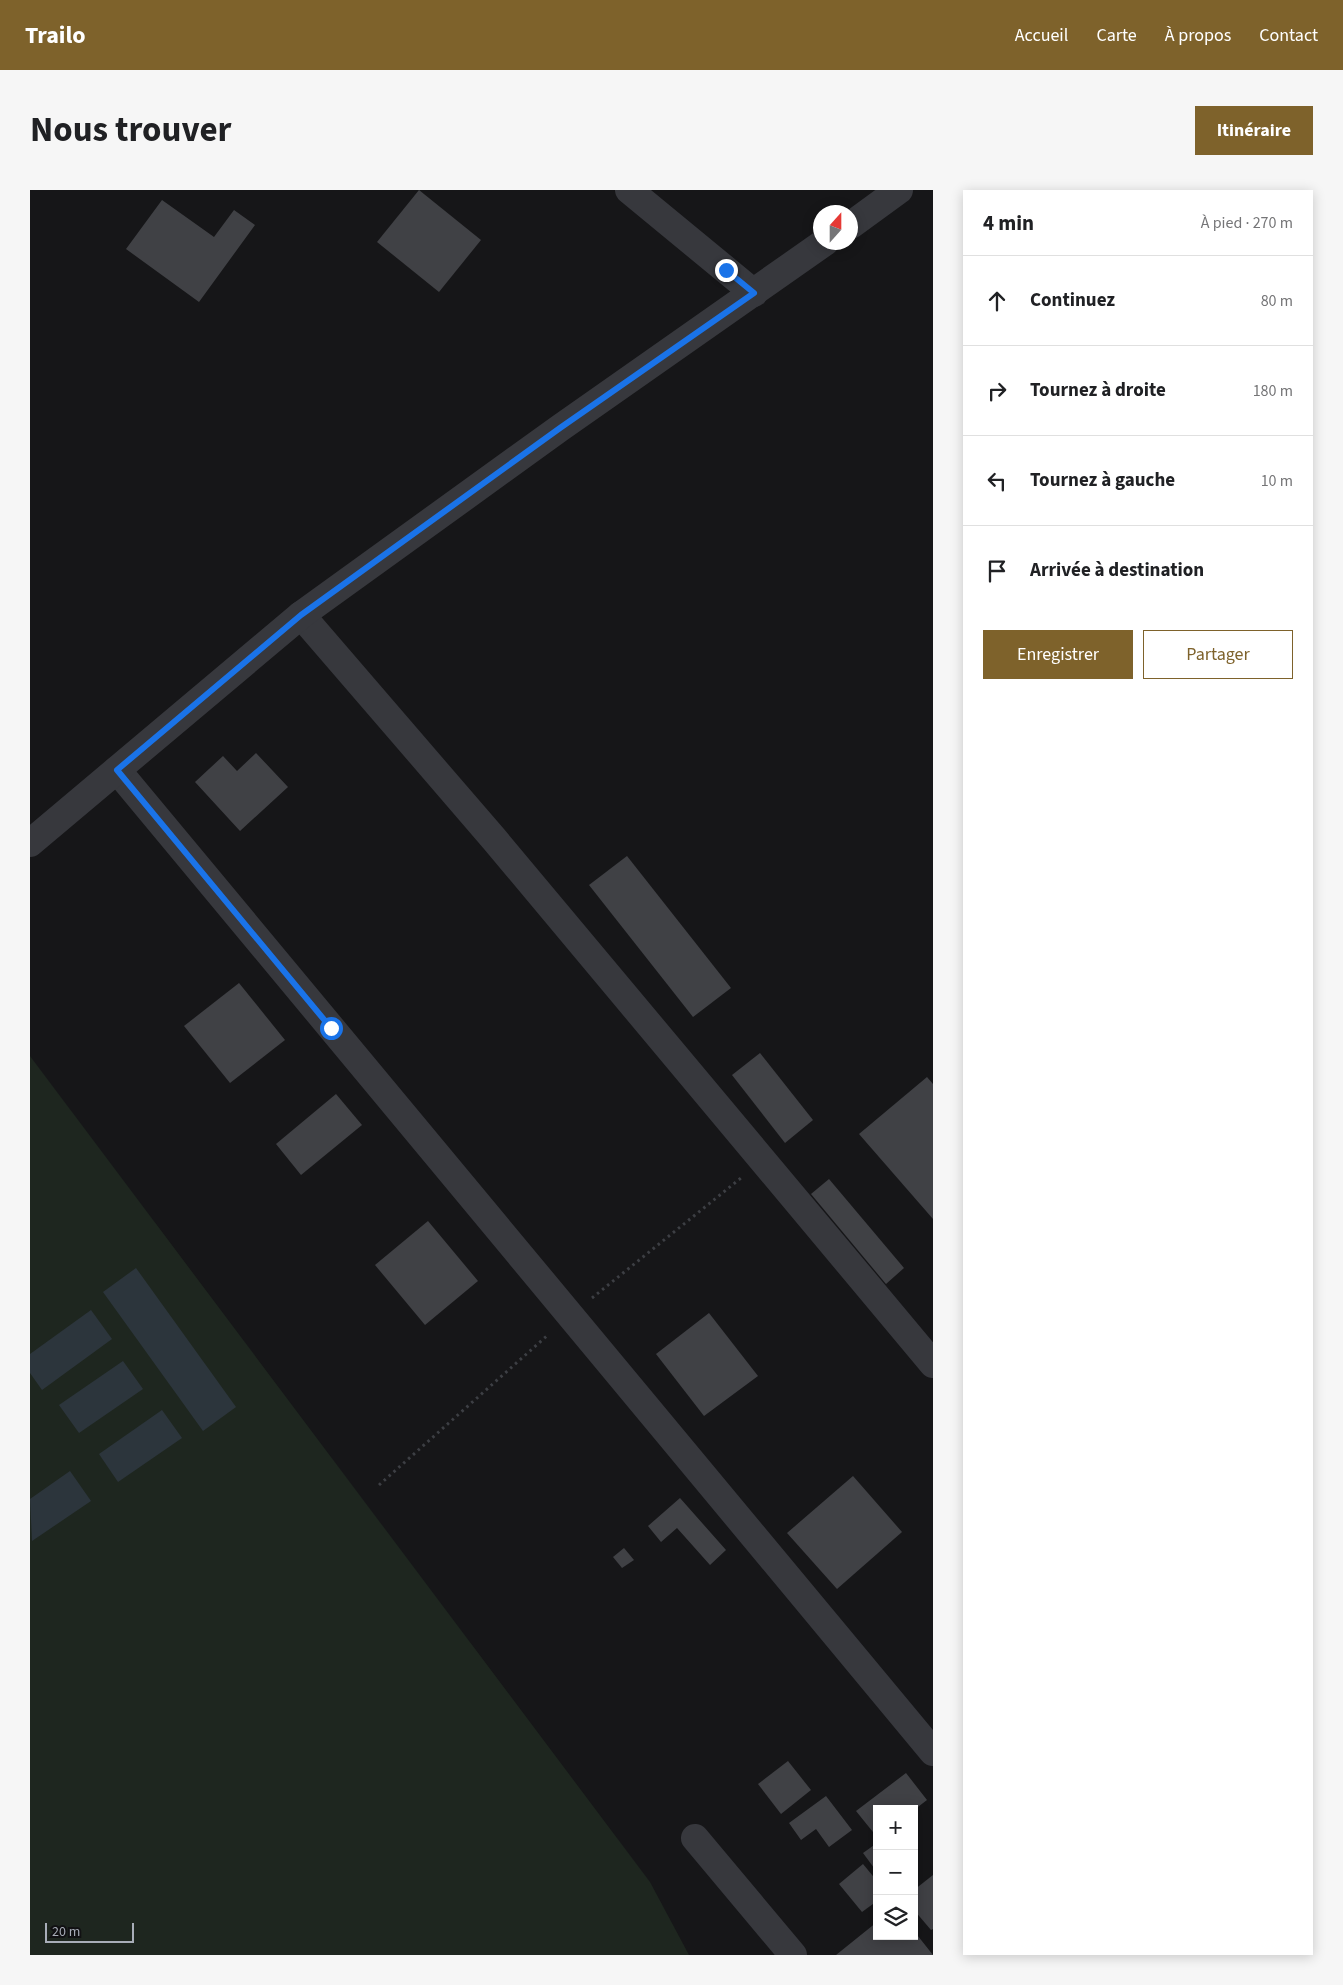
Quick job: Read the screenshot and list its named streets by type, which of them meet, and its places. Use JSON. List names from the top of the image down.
{
  "scale_bar": "20 m",
  "north": "top",
  "page": {
    "header": "Trailo",
    "nav": [
      "Accueil",
      "Carte",
      "À propos",
      "Contact"
    ],
    "title": "Nous trouver",
    "buttons": [
      "Itinéraire",
      ["Enregistrer", "Partager"]
    ],
    "heading": ["4 min", "À pied · 270 m"],
    "list": [
      ["Continuez", "80 m"],
      ["Tournez à droite", "180 m"],
      ["Tournez à gauche", "10 m"],
      "Arrivée à destination"
    ],
    "map_buttons": ["+", "−"],
    "scale": "20 m"
  }
}
